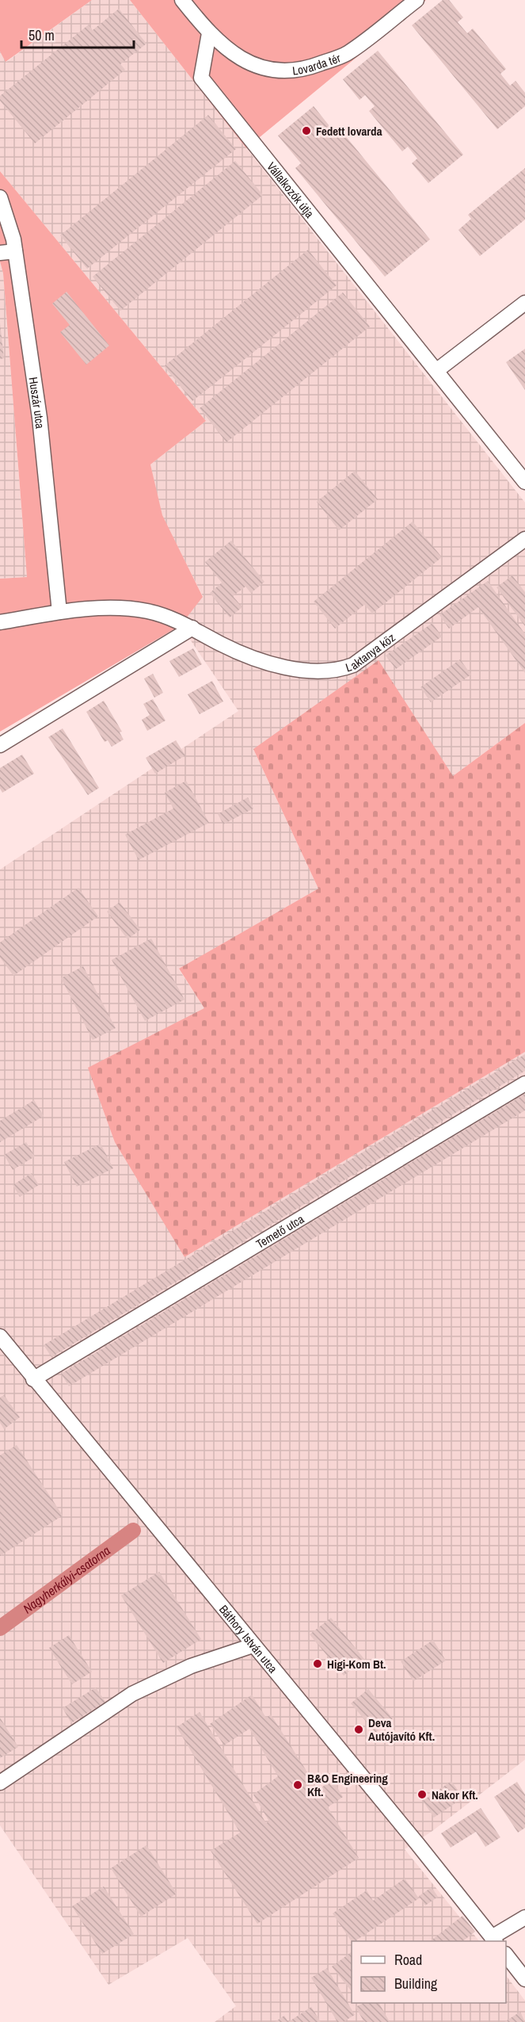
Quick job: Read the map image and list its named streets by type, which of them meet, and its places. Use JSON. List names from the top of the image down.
{
  "streets": {
    "street": [
      "Lovarda tér",
      "Vállalkozók útja",
      "Huszár utca",
      "Laktanya köz",
      "Temető utca",
      "Báthory István utca"
    ]
  },
  "crossings": [
    ["Lovarda tér", "Vállalkozók útja"],
    ["Huszár utca", "Laktanya köz"],
    ["Temető utca", "Báthory István utca"]
  ],
  "water": ["Nagyherkályi-csatorna"],
  "places": [
    "Fedett lovarda",
    "Higi-Kom Bt.",
    "Deva Autójavító Kft.",
    "B&O Engineering Kft.",
    "Nakor Kft."
  ],
  "legend": ["Road", "Building"],
  "scale_bar": "50 m"
}
